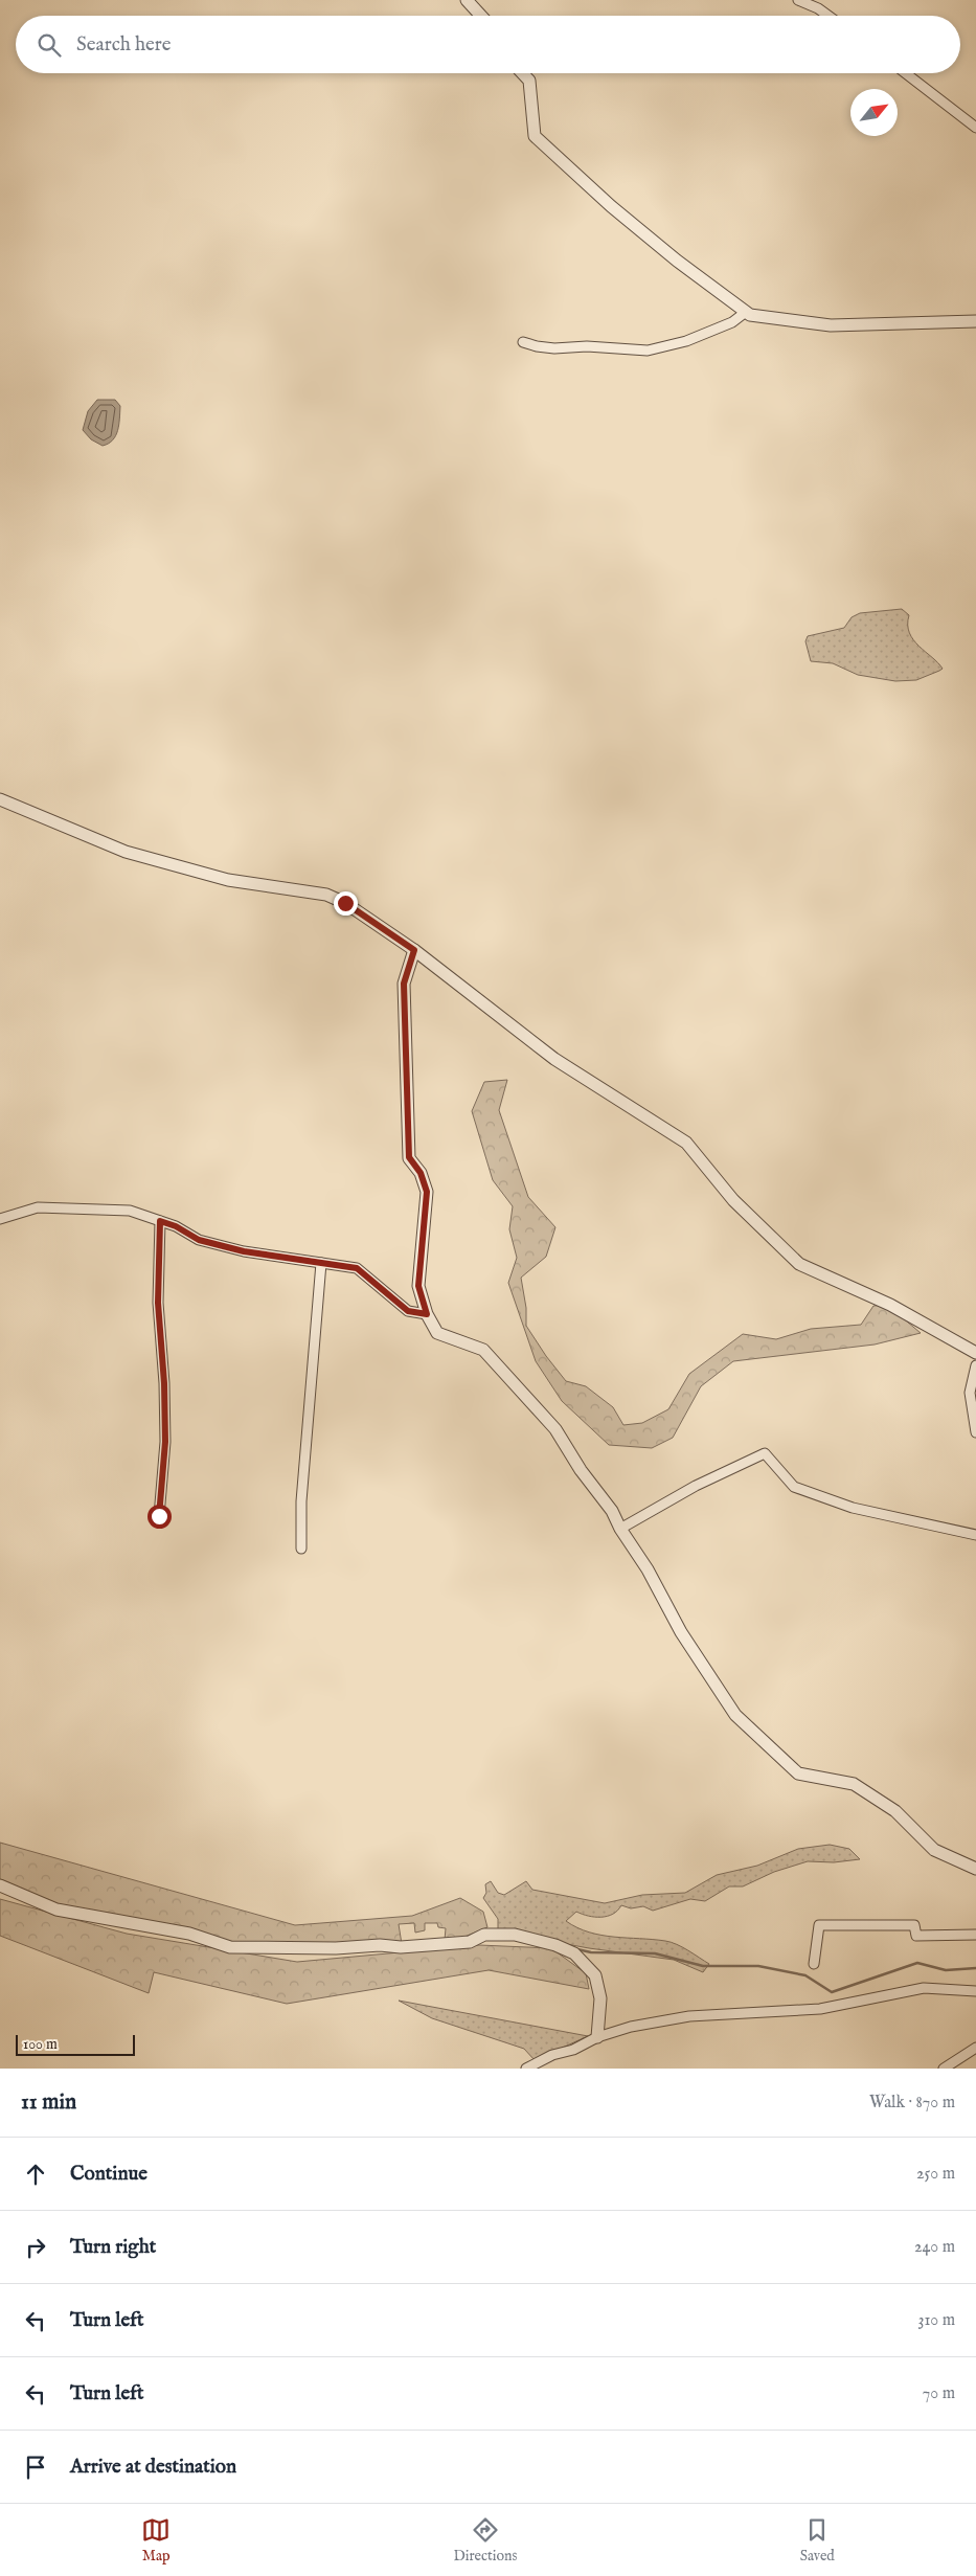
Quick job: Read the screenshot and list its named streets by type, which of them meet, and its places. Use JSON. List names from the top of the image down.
{
  "scale_bar": "100 m",
  "north": "top right",
  "page": {
    "search": "Search here",
    "scale": "100 m",
    "heading": ["11 min", "Walk · 870 m"],
    "list": [
      ["Continue", "250 m"],
      ["Turn right", "240 m"],
      ["Turn left", "310 m"],
      ["Turn left", "70 m"],
      "Arrive at destination"
    ],
    "nav": ["Map", "Directions", "Saved"]
  }
}
